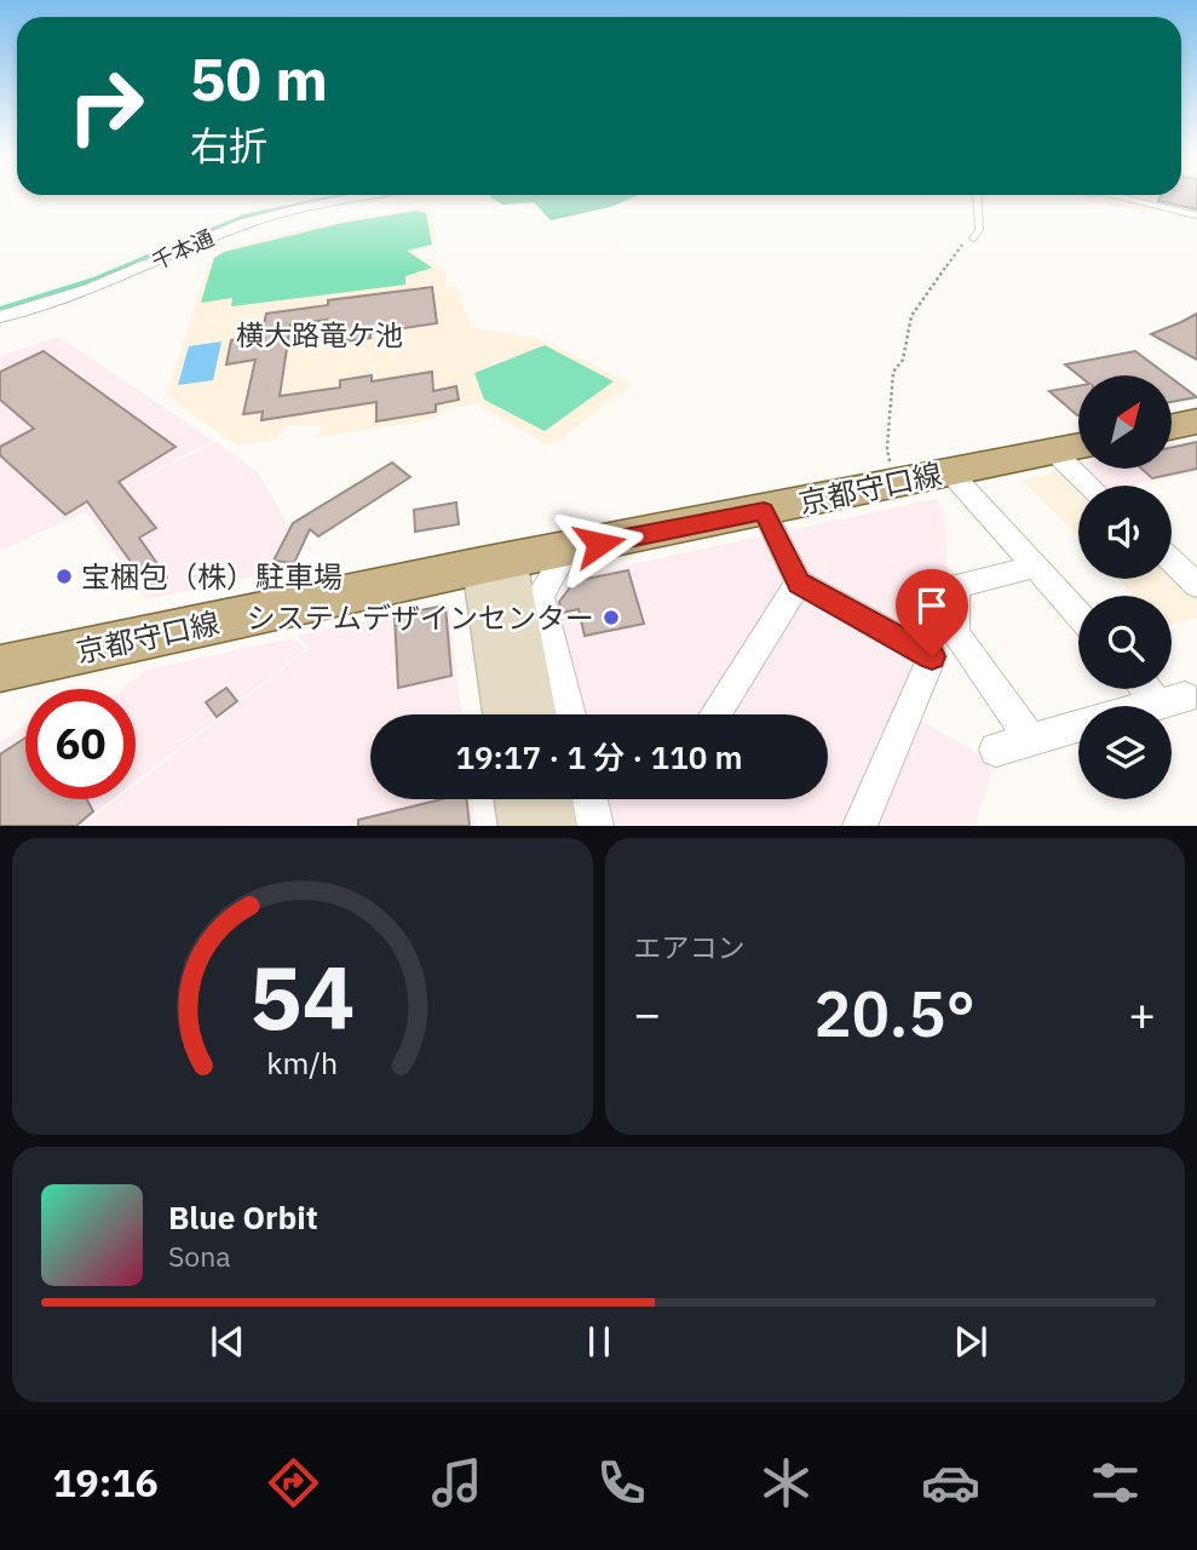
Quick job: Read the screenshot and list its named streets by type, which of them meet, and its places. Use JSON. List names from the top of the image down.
{
  "streets": {
    "main road": ["京都守口線"],
    "street": ["千本通"]
  },
  "districts": ["横大路竜ケ池"],
  "places": ["宝梱包（株）駐車場", "システムデザインセンター"],
  "north": "top right",
  "page": {
    "turn": ["50 m", "右折"],
    "limit": "60",
    "trip": "19:17 · 1 分 · 110 m",
    "tile": "エアコン",
    "heat": ["−", "20.5°", "+"],
    "song": ["Blue Orbit", "Sona"],
    "tabs": "19:16",
    "gauge": ["54", "km/h"]
  }
}
